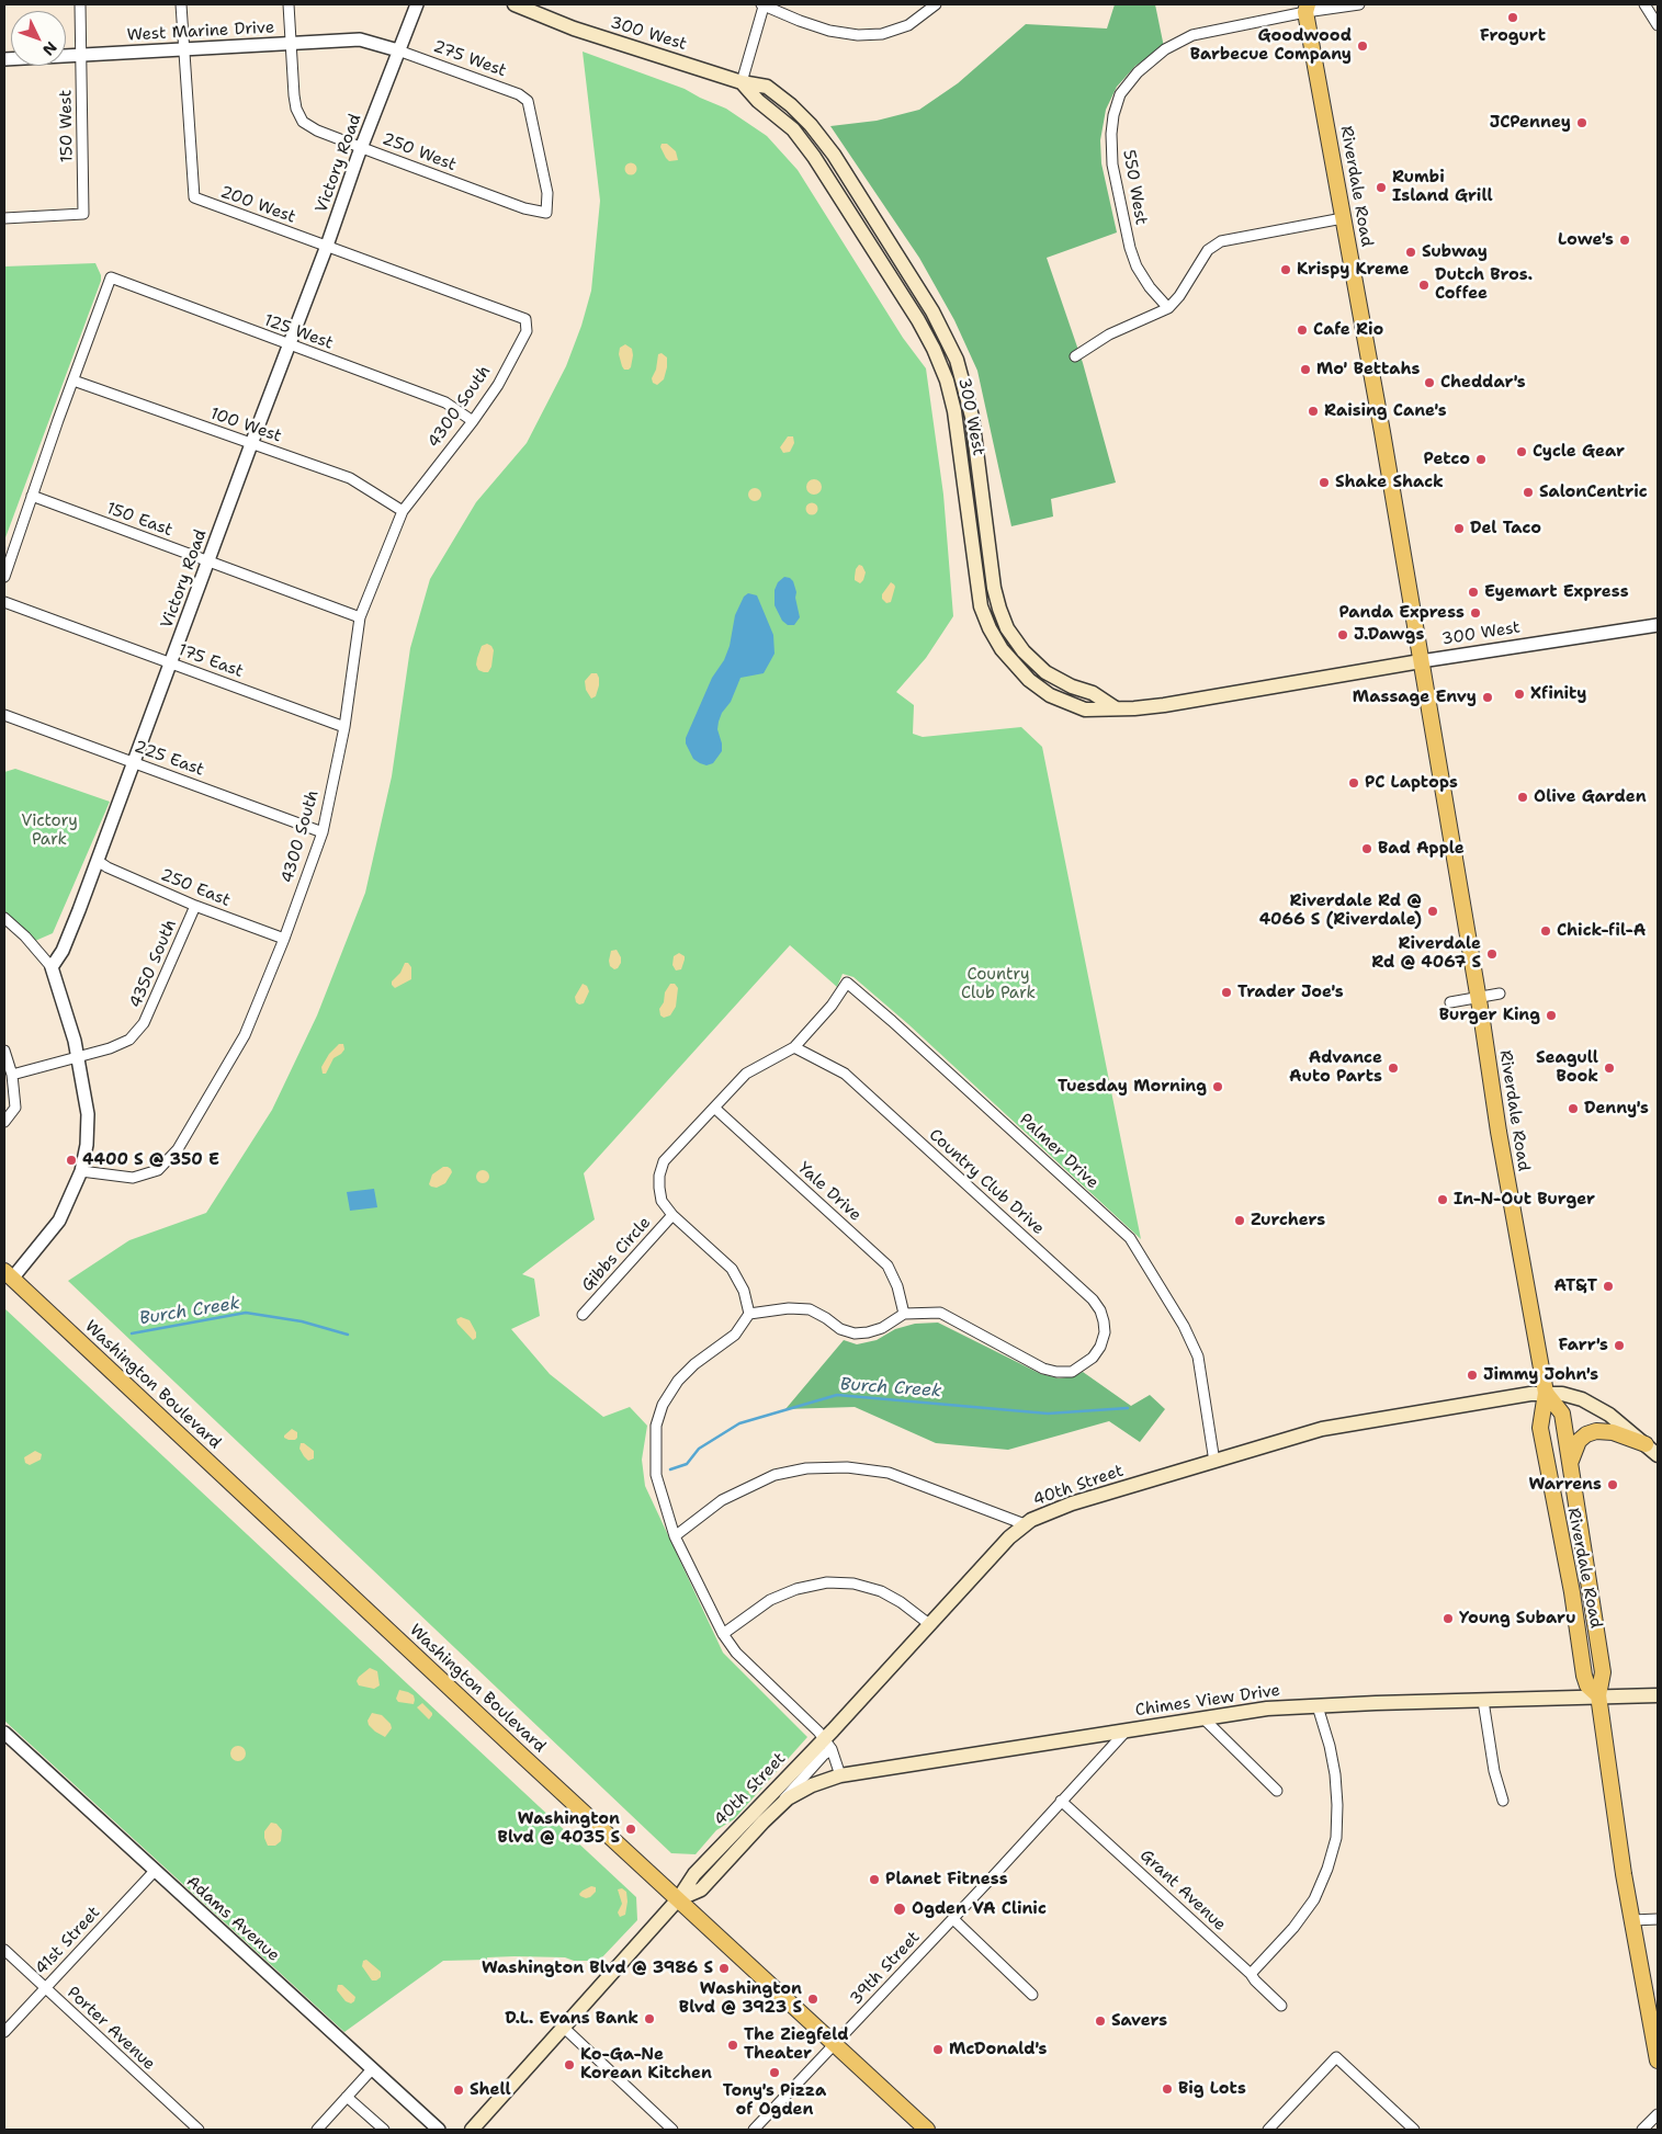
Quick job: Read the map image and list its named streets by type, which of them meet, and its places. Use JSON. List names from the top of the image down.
{
  "streets": {
    "main road": [
      "300 West",
      "Riverdale Road",
      "Washington Boulevard",
      "40th Street",
      "Chimes View Drive"
    ],
    "street": [
      "West Marine Drive",
      "275 West",
      "150 West",
      "250 West",
      "Victory Road",
      "550 West",
      "200 West",
      "125 West",
      "4300 South",
      "100 West",
      "150 East",
      "175 East",
      "225 East",
      "250 East",
      "4350 South",
      "Palmer Drive",
      "Country Club Drive",
      "Yale Drive",
      "Gibbs Circle",
      "Grant Avenue",
      "Adams Avenue",
      "41st Street",
      "39th Street",
      "Porter Avenue"
    ]
  },
  "crossings": [
    ["West Marine Drive", "275 West"],
    ["West Marine Drive", "150 West"],
    ["West Marine Drive", "250 West"],
    ["West Marine Drive", "Victory Road"],
    ["West Marine Drive", "200 West"],
    ["300 West", "Riverdale Road"],
    ["275 West", "250 West"],
    ["275 West", "Victory Road"],
    ["250 West", "Victory Road"],
    ["Victory Road", "200 West"],
    ["Victory Road", "125 West"],
    ["Victory Road", "100 West"],
    ["Victory Road", "150 East"],
    ["Victory Road", "175 East"],
    ["Victory Road", "225 East"],
    ["Victory Road", "250 East"],
    ["Riverdale Road", "550 West"],
    ["Riverdale Road", "40th Street"],
    ["Riverdale Road", "Chimes View Drive"],
    ["200 West", "4300 South"],
    ["125 West", "4300 South"],
    ["125 West", "100 West"],
    ["4300 South", "100 West"],
    ["4300 South", "150 East"],
    ["4300 South", "175 East"],
    ["4300 South", "225 East"],
    ["4300 South", "250 East"],
    ["250 East", "4350 South"],
    ["Palmer Drive", "Country Club Drive"],
    ["Palmer Drive", "40th Street"],
    ["Country Club Drive", "Yale Drive"],
    ["Washington Boulevard", "40th Street"],
    ["Washington Boulevard", "39th Street"],
    ["40th Street", "Chimes View Drive"],
    ["Chimes View Drive", "39th Street"],
    ["Grant Avenue", "39th Street"],
    ["Adams Avenue", "41st Street"],
    ["41st Street", "Porter Avenue"]
  ],
  "water": ["Burch Creek"],
  "parks": ["Victory Park", "Country Club Park"],
  "places": [
    "Frogurt",
    "Goodwood Barbecue Company",
    "JCPenney",
    "Rumbi Island Grill",
    "Lowe's",
    "Subway",
    "Krispy Kreme",
    "Dutch Bros. Coffee",
    "Cafe Rio",
    "Mo' Bettahs",
    "Cheddar's",
    "Raising Cane's",
    "Cycle Gear",
    "Petco",
    "Shake Shack",
    "SalonCentric",
    "Del Taco",
    "Eyemart Express",
    "Panda Express",
    "J.Dawgs",
    "Xfinity",
    "Massage Envy",
    "PC Laptops",
    "Olive Garden",
    "Bad Apple",
    "Riverdale Rd @ 4066 S (Riverdale)",
    "Chick-fil-A",
    "Riverdale Rd @ 4067 S",
    "Trader Joe's",
    "Burger King",
    "Advance Auto Parts",
    "Seagull Book",
    "Tuesday Morning",
    "Denny's",
    "4400 S @ 350 E",
    "In-N-Out Burger",
    "Zurchers",
    "AT&T",
    "Farr's",
    "Jimmy John's",
    "Warrens",
    "Young Subaru",
    "Washington Blvd @ 4035 S",
    "Planet Fitness",
    "Ogden VA Clinic",
    "Washington Blvd @ 3986 S",
    "Washington Blvd @ 3923 S",
    "D.L. Evans Bank",
    "Savers",
    "The Ziegfeld Theater",
    "McDonald's",
    "Ko-Ga-Ne Korean Kitchen",
    "Tony's Pizza of Ogden",
    "Big Lots",
    "Shell"
  ],
  "north": "bottom right"
}
